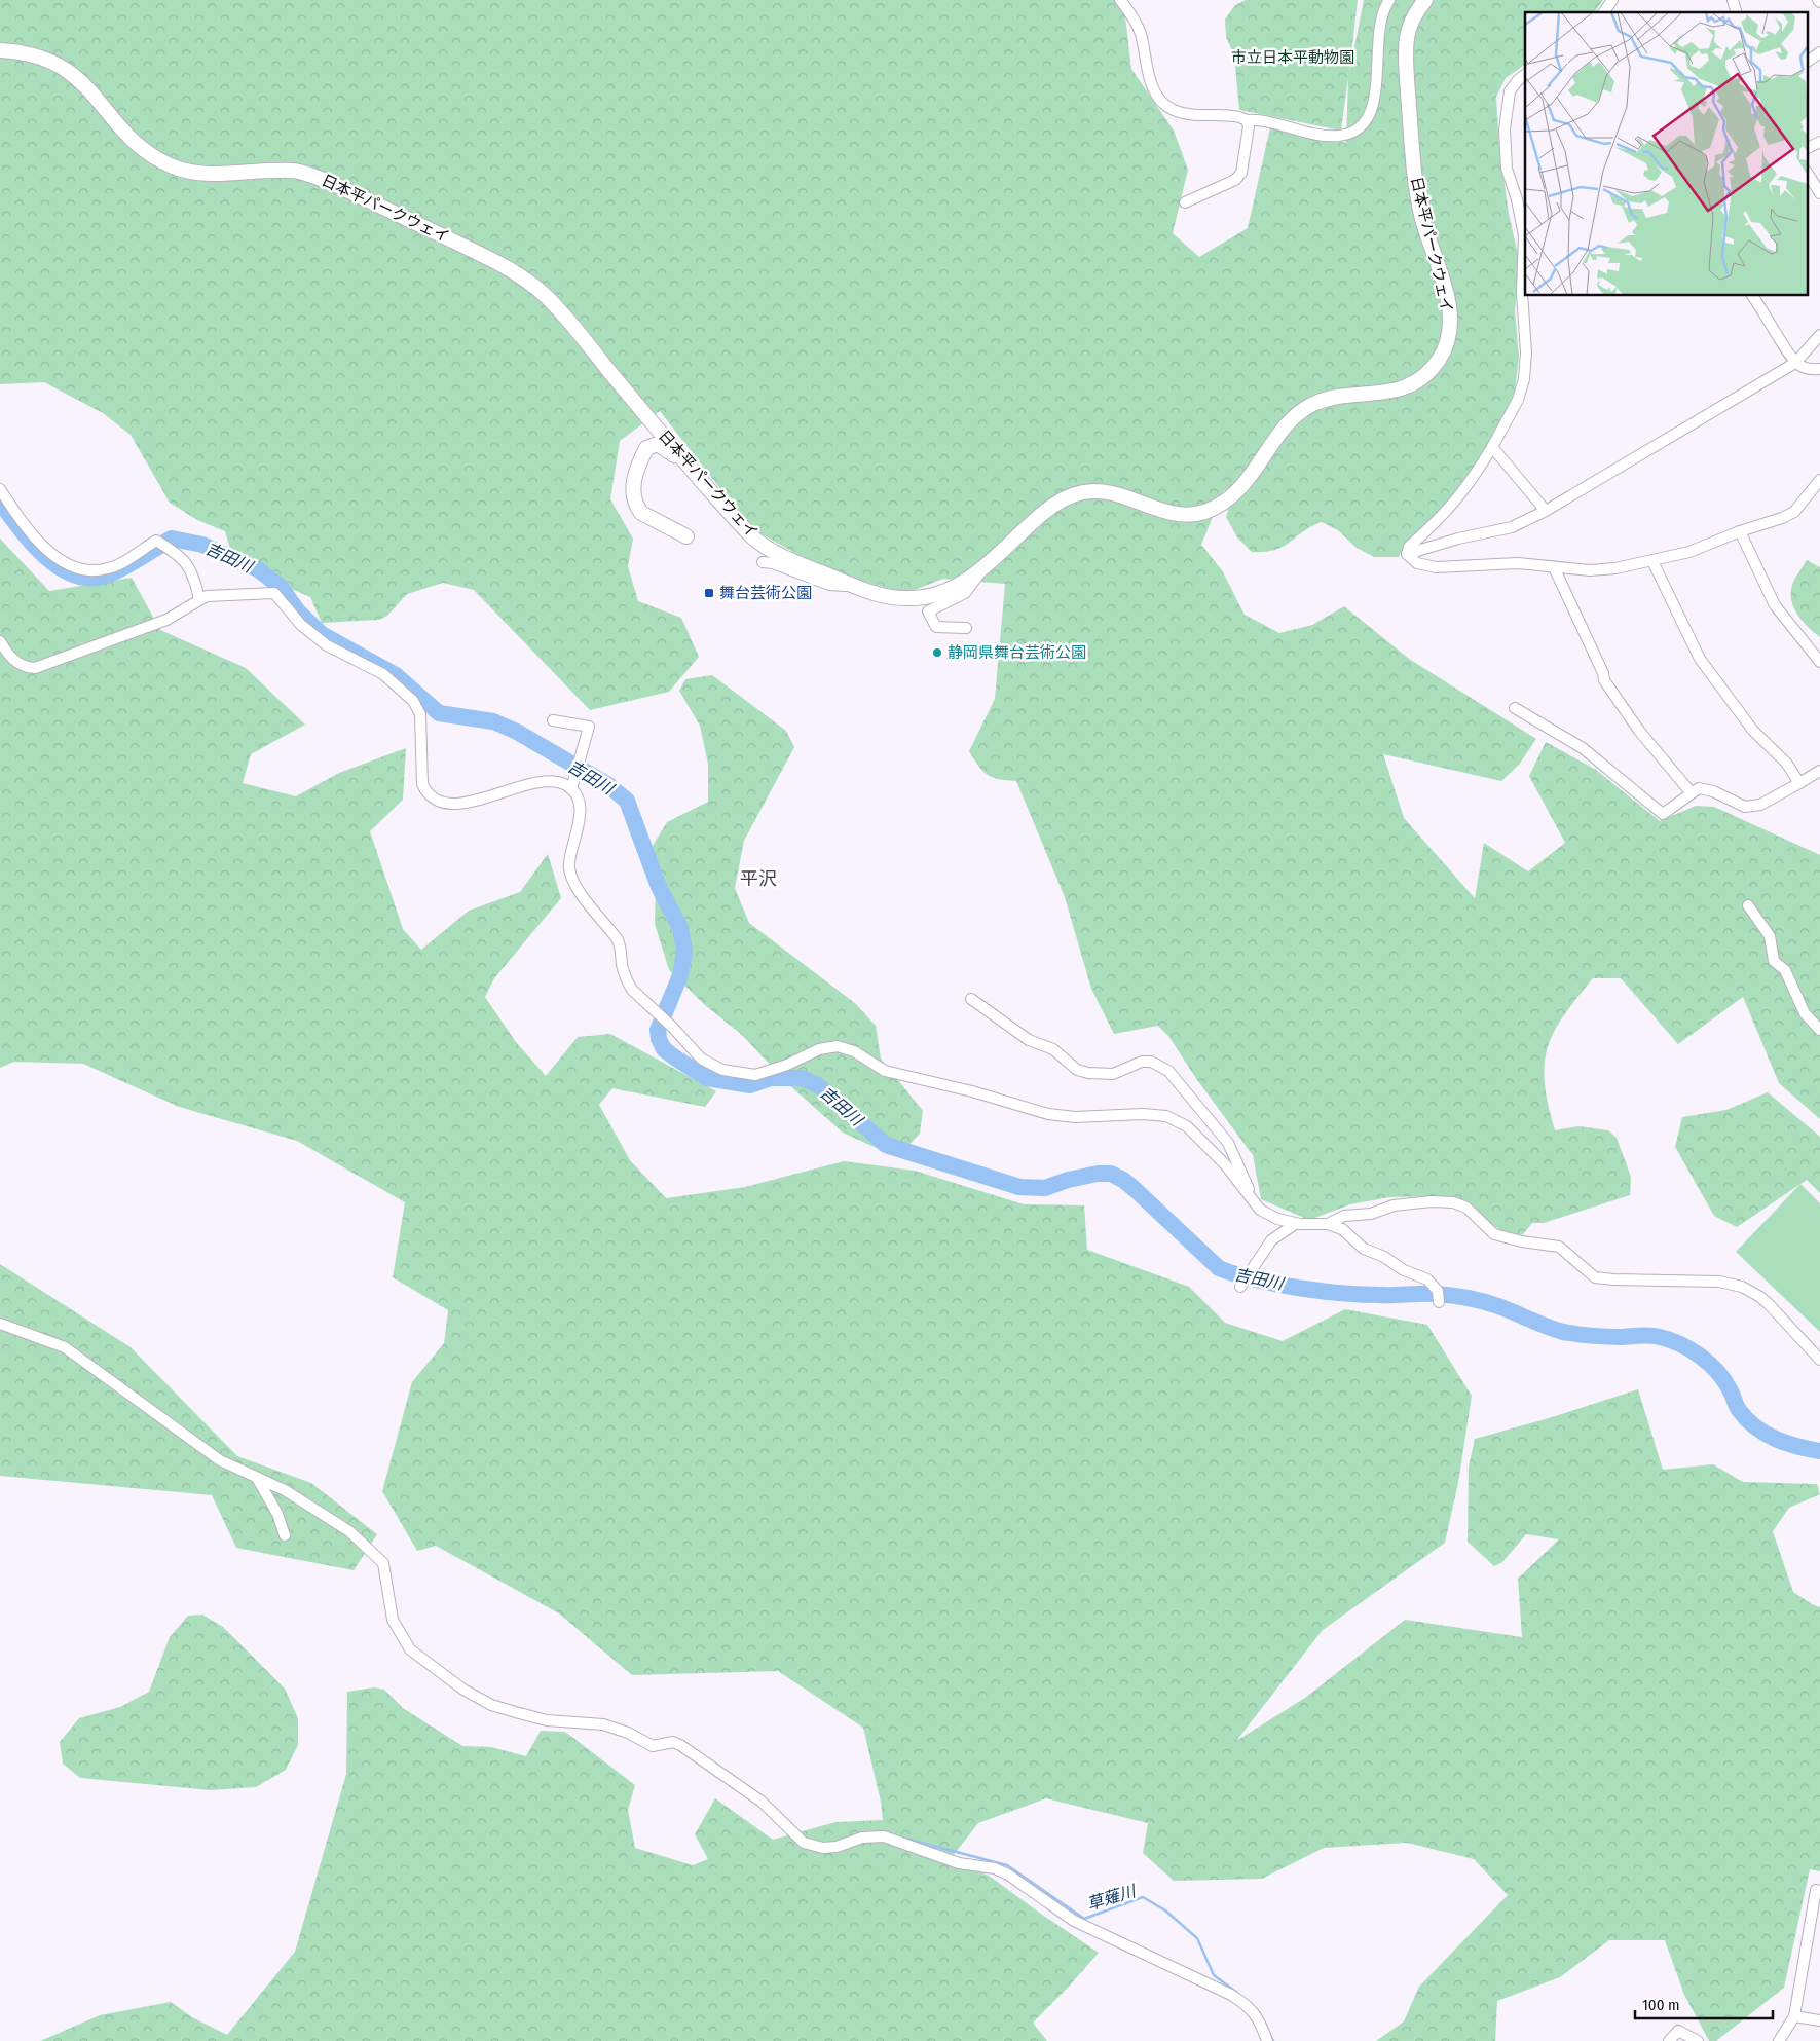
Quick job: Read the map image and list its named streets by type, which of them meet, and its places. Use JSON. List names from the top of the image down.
{
  "streets": {
    "street": ["日本平パークウェイ"]
  },
  "districts": ["平沢"],
  "water": ["吉田川", "草薙川"],
  "parks": ["市立日本平動物園"],
  "places": {
    "transit": ["舞台芸術公園"],
    "other": ["静岡県舞台芸術公園"]
  },
  "scale_bar": "100 m"
}
